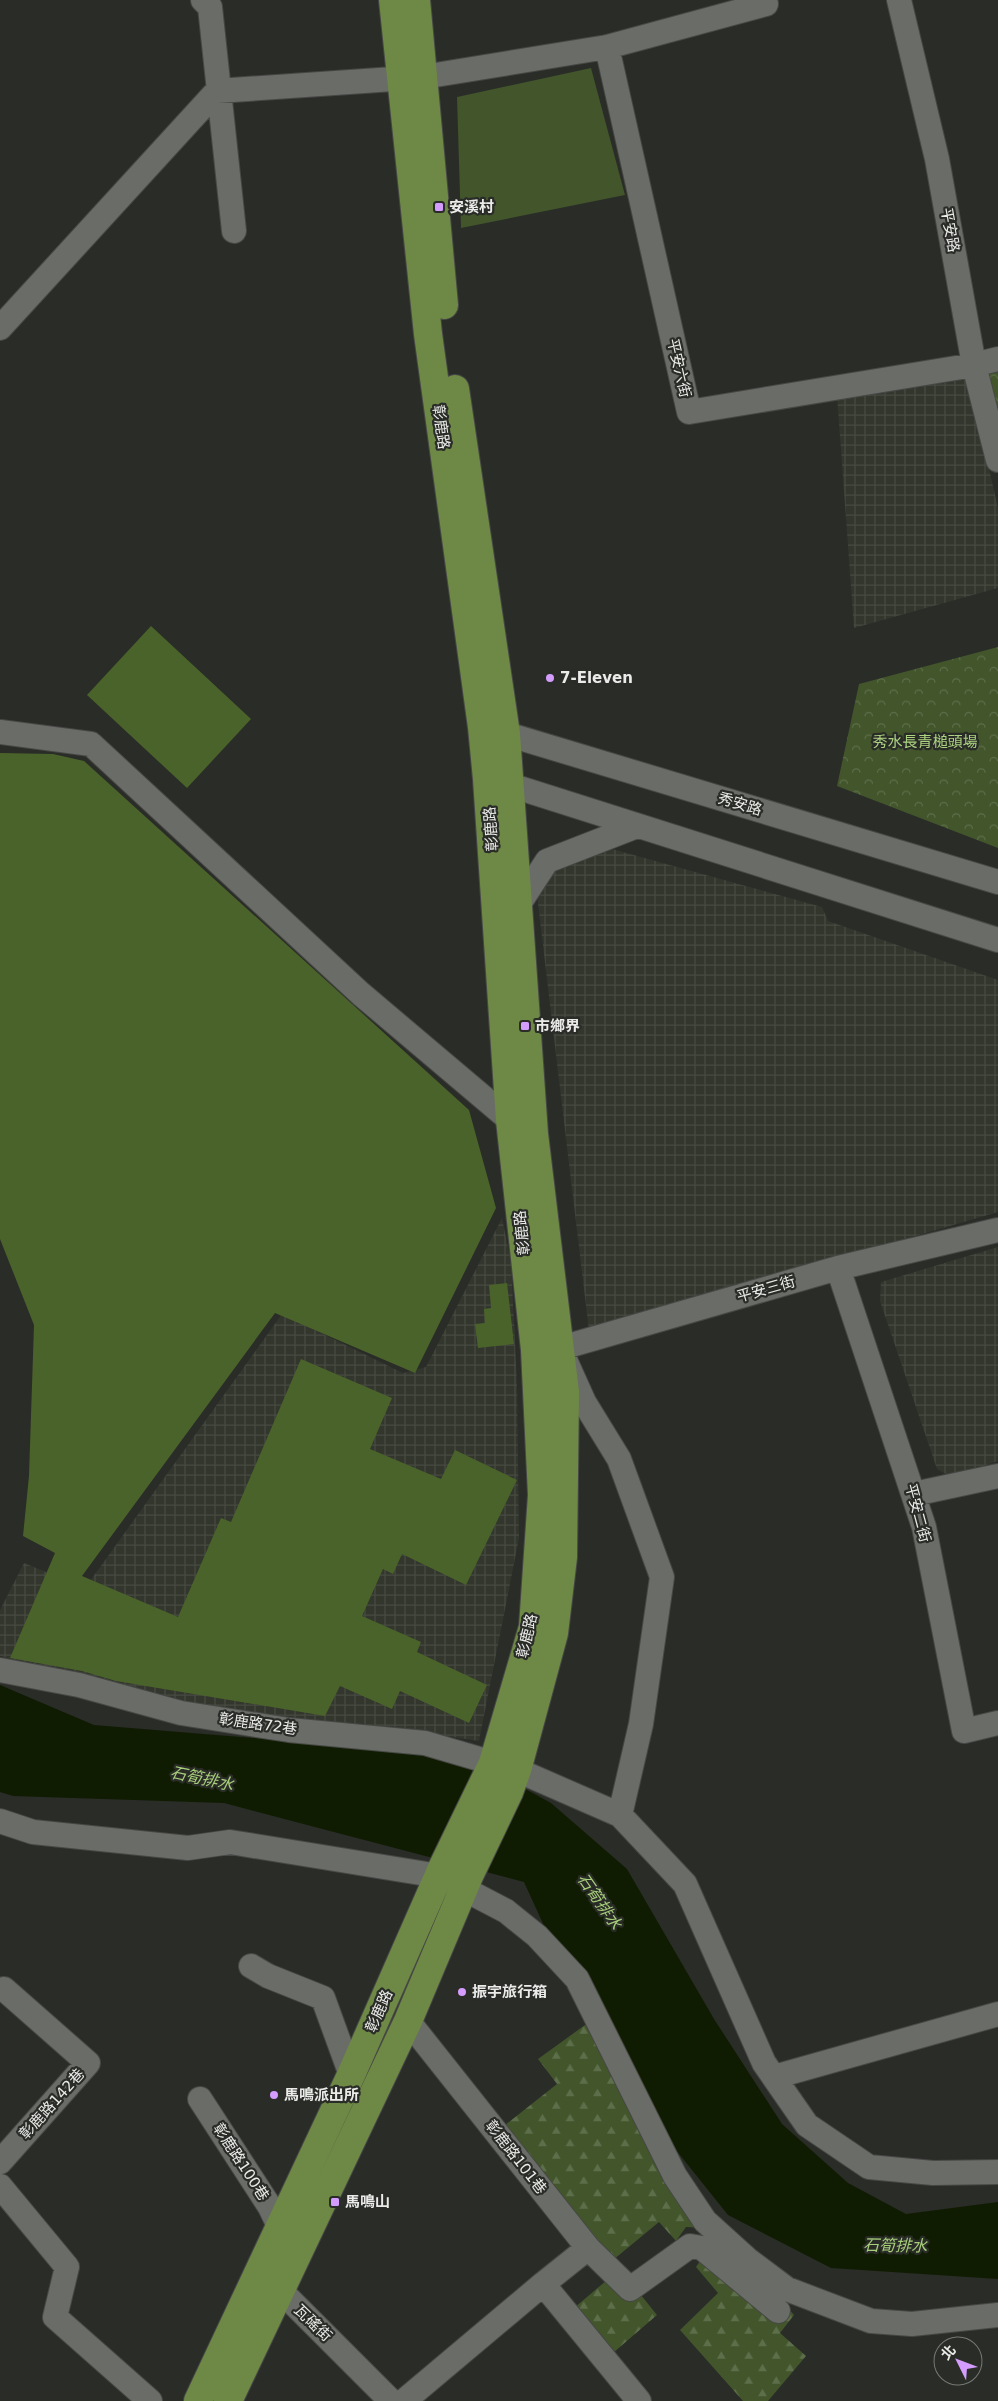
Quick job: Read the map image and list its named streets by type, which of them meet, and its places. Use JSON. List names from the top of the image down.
{
  "streets": {
    "main road": ["彰鹿路"],
    "street": [
      "平安路",
      "平安六街",
      "秀安路",
      "平安三街",
      "平安二街",
      "彰鹿路72巷",
      "彰鹿路142巷",
      "彰鹿路101巷",
      "彰鹿路100巷",
      "瓦磘街"
    ]
  },
  "crossings": [
    ["平安路", "平安六街"],
    ["彰鹿路", "秀安路"],
    ["彰鹿路", "平安三街"],
    ["彰鹿路", "彰鹿路72巷"],
    ["彰鹿路", "彰鹿路101巷"],
    ["彰鹿路", "彰鹿路100巷"],
    ["彰鹿路", "瓦磘街"],
    ["平安三街", "平安二街"]
  ],
  "water": ["石筍排水"],
  "parks": ["秀水長青槌頭場"],
  "places": {
    "transit": ["安溪村", "市鄉界", "馬鳴山"],
    "other": ["7-Eleven", "振宇旅行箱", "馬鳴派出所"]
  },
  "north": "top left"
}
